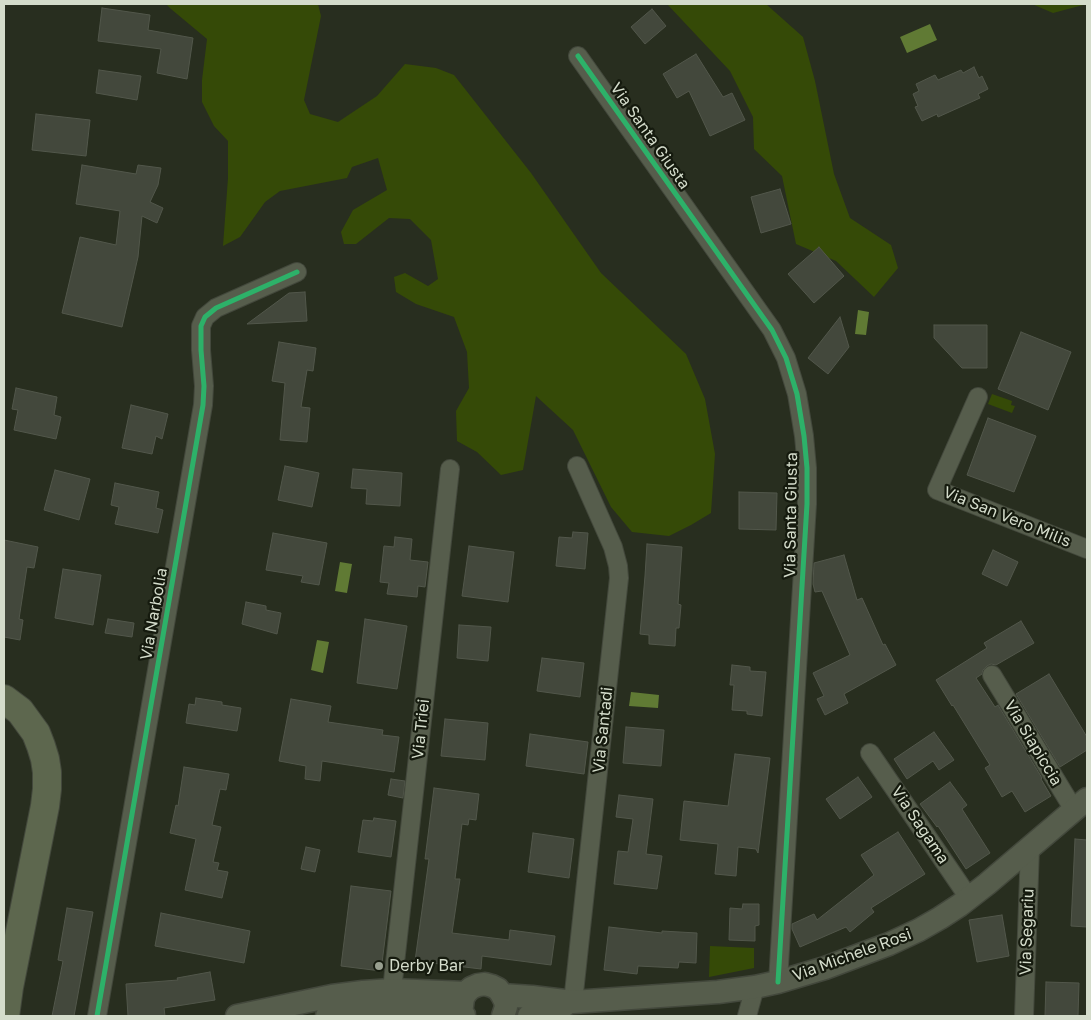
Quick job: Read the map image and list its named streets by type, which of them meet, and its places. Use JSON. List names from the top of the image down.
{
  "streets": {
    "street": [
      "Via Santa Giusta",
      "Via San Vero Milis",
      "Via Narbolia",
      "Via Triei",
      "Via Santadi",
      "Via Siapiccia",
      "Via Sagama",
      "Via Segariu",
      "Via Michele Rosi"
    ]
  },
  "crossings": [
    ["Via Santa Giusta", "Via Michele Rosi"],
    ["Via Triei", "Via Michele Rosi"],
    ["Via Santadi", "Via Michele Rosi"],
    ["Via Siapiccia", "Via Michele Rosi"],
    ["Via Sagama", "Via Michele Rosi"],
    ["Via Segariu", "Via Michele Rosi"]
  ],
  "places": ["Derby Bar"]
}
